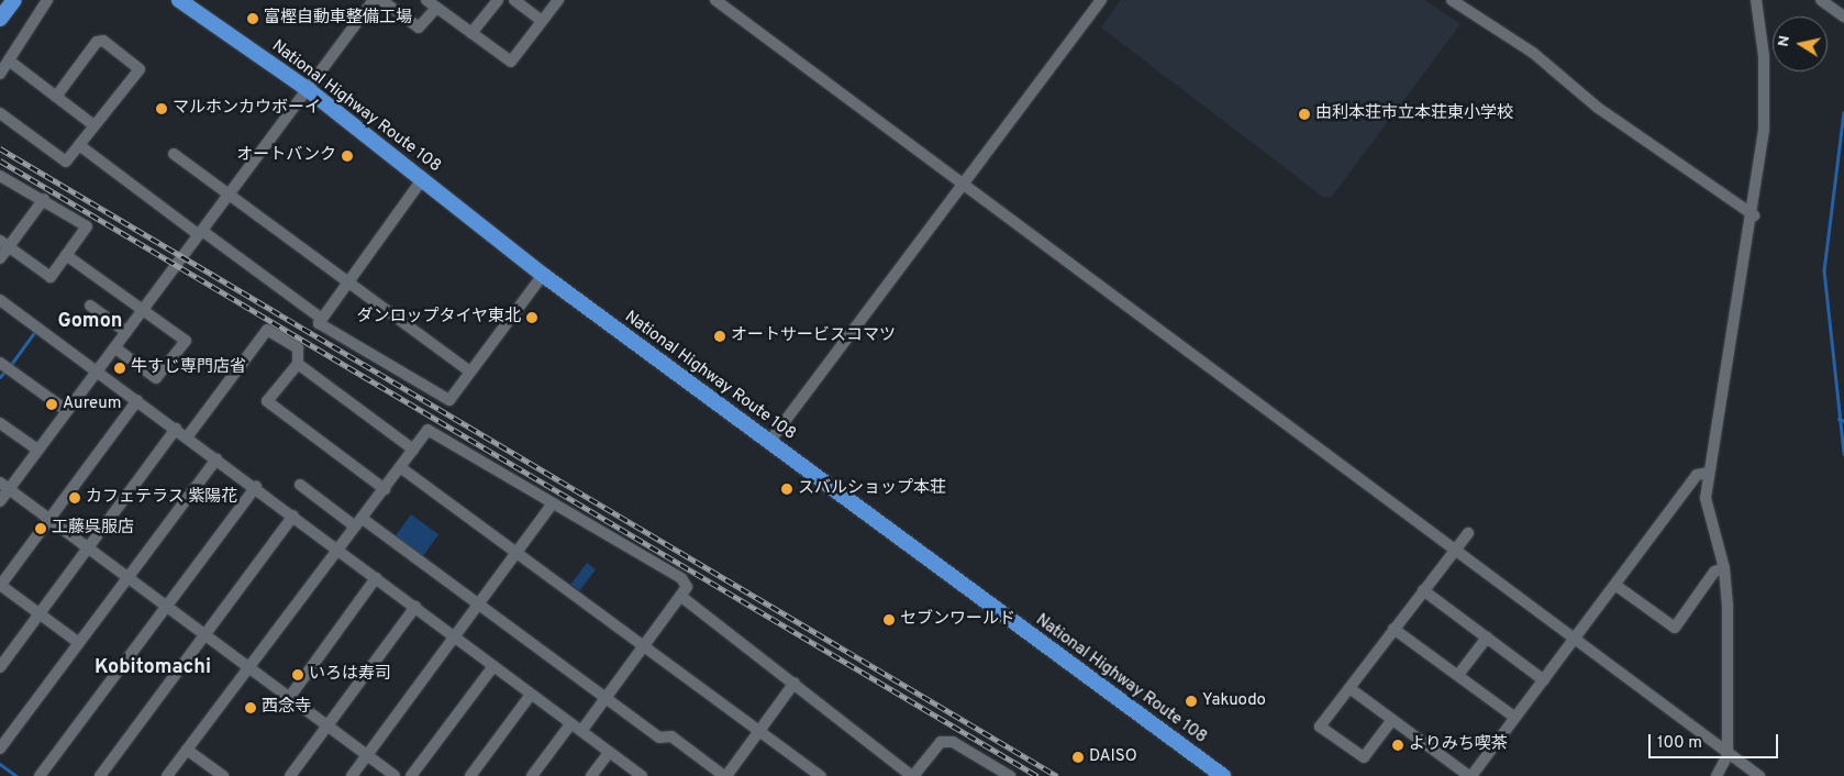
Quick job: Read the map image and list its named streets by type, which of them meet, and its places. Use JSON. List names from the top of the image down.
{
  "streets": {
    "highway": ["National Highway Route 108"]
  },
  "districts": ["Gomon", "Kobitomachi"],
  "places": [
    "富樫自動車整備工場",
    "マルホンカウボーイ",
    "由利本荘市立本荘東小学校",
    "オートバンク",
    "ダンロップタイヤ東北",
    "オートサービスコマツ",
    "牛すじ専門店省",
    "Aureum",
    "スバルショップ本荘",
    "カフェテラス 紫陽花",
    "工藤呉服店",
    "セブンワールド",
    "いろは寿司",
    "Yakuodo",
    "西念寺",
    "よりみち喫茶",
    "DAISO"
  ],
  "scale_bar": "100 m",
  "north": "left"
}
